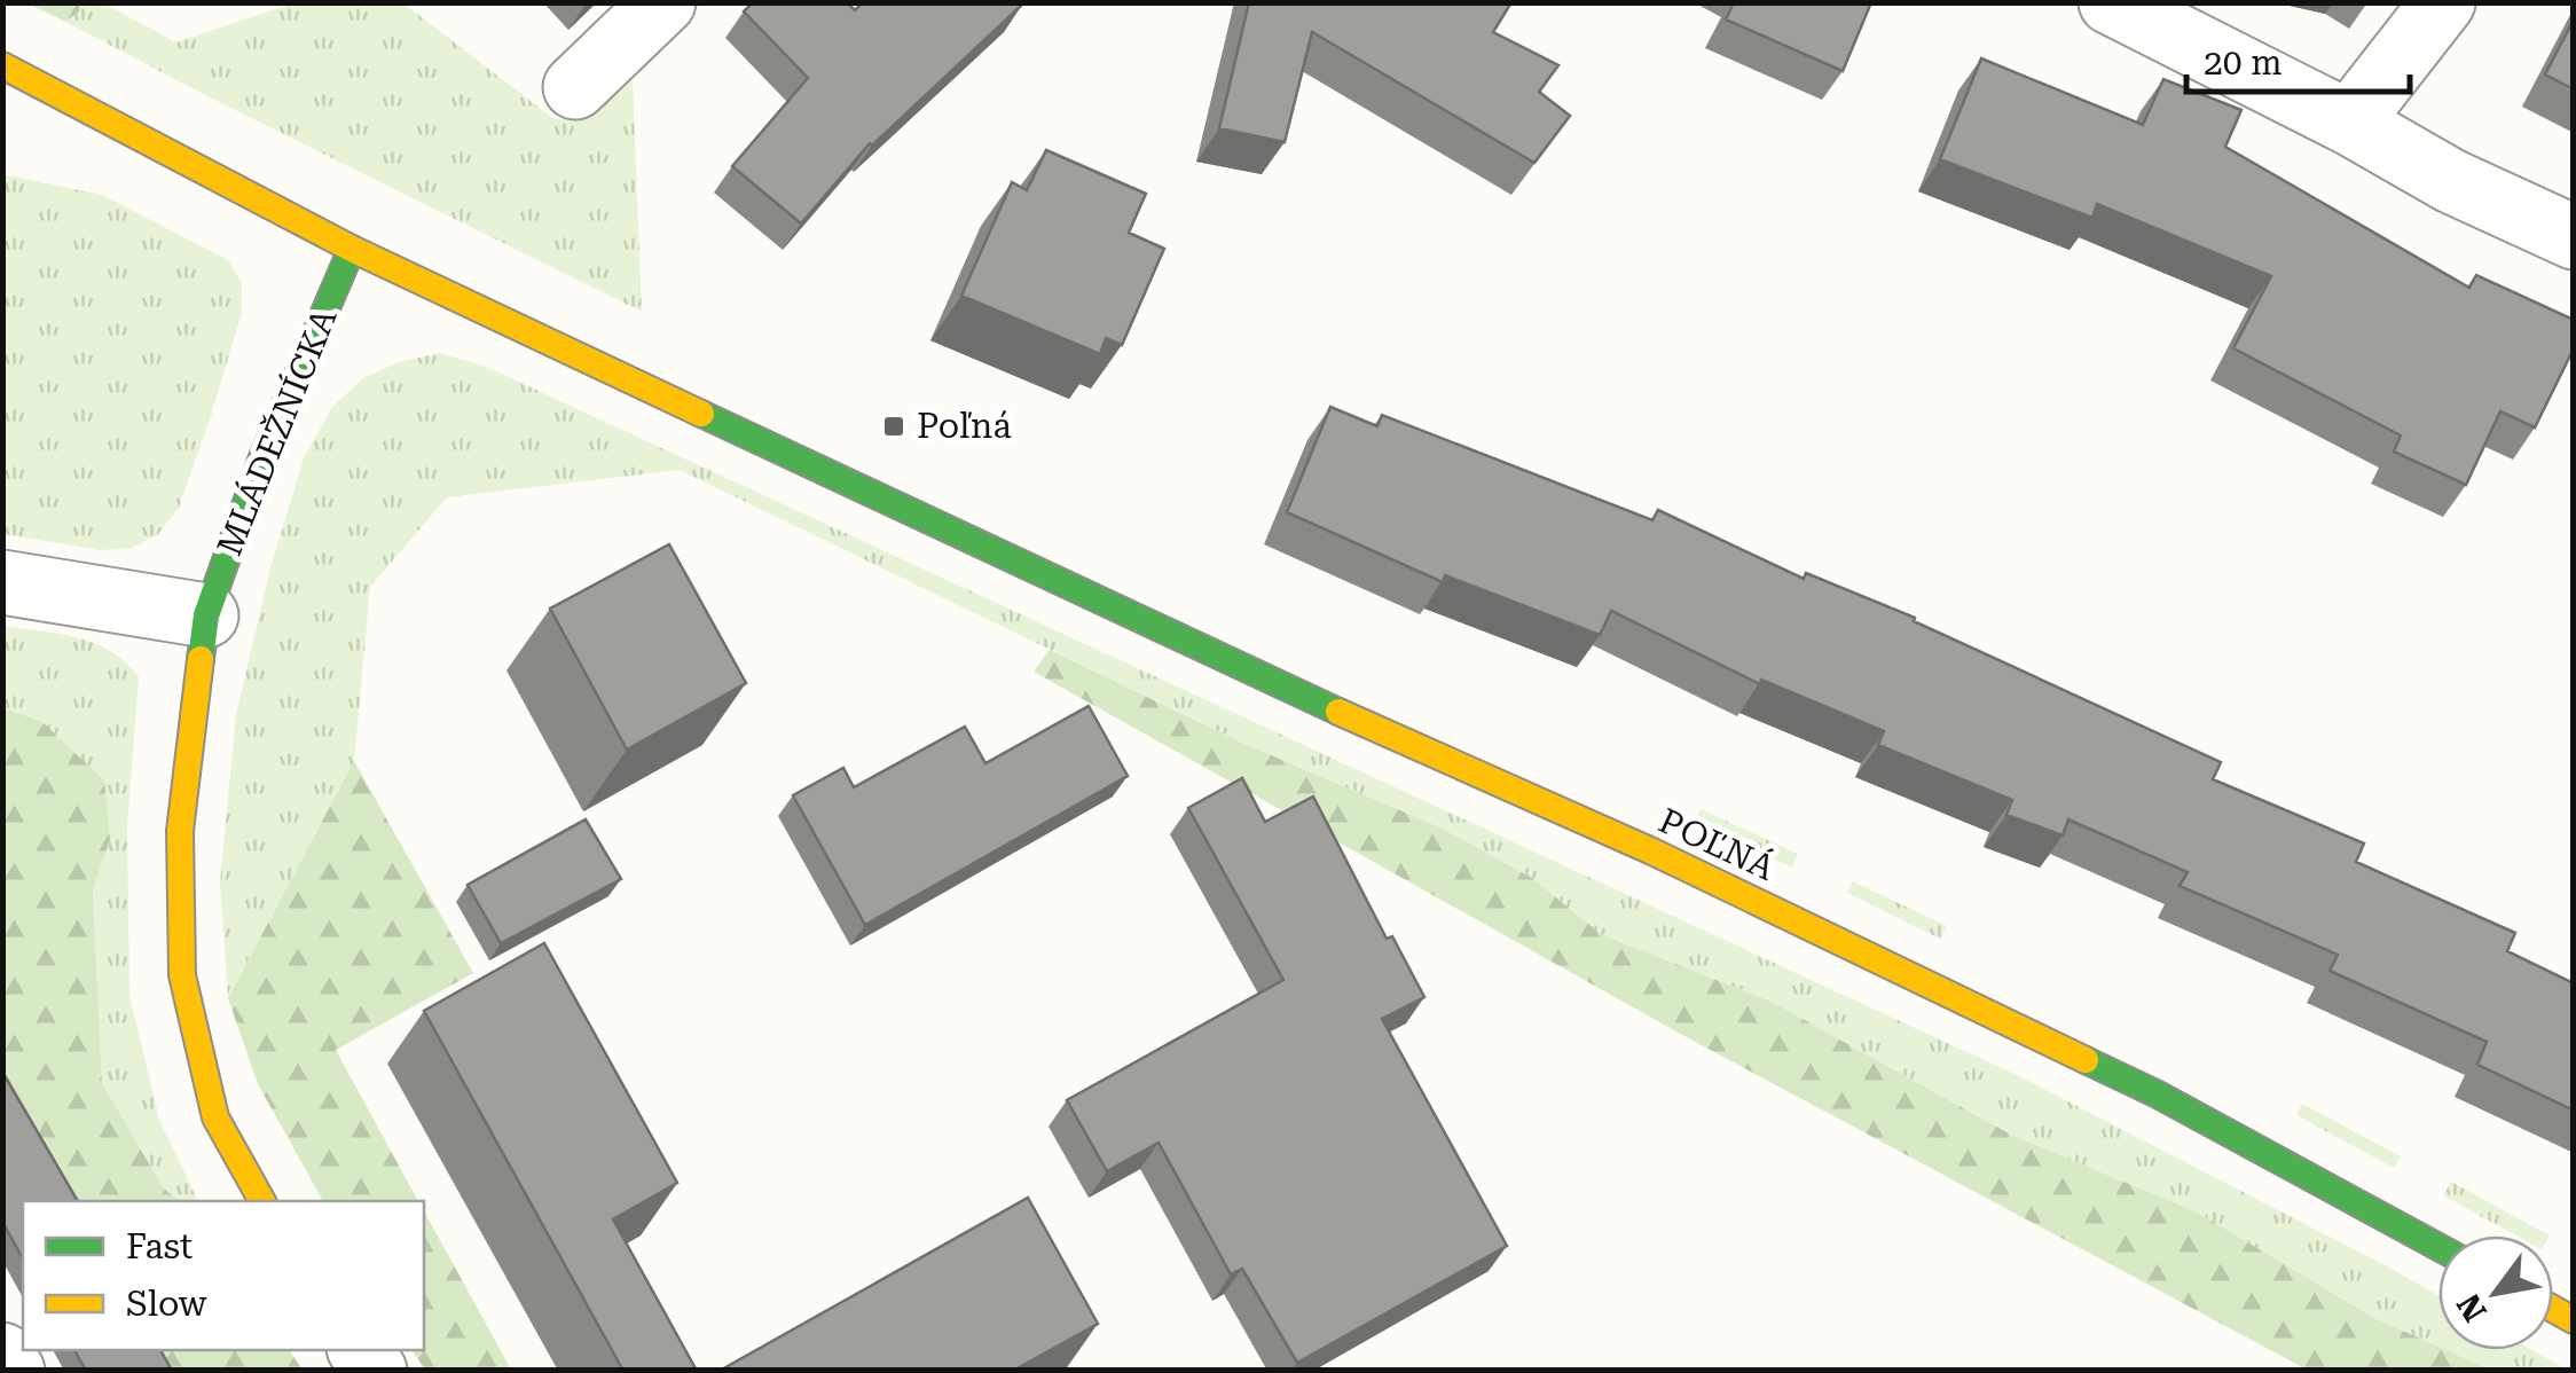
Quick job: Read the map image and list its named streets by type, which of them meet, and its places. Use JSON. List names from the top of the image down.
{
  "streets": {
    "street": ["MLÁDEŽNÍCKA", "POĽNÁ"]
  },
  "crossings": [
    ["MLÁDEŽNÍCKA", "POĽNÁ"]
  ],
  "places": {
    "transit": ["Poľná"]
  },
  "legend": ["Fast", "Slow"],
  "scale_bar": "20 m",
  "north": "bottom left"
}
